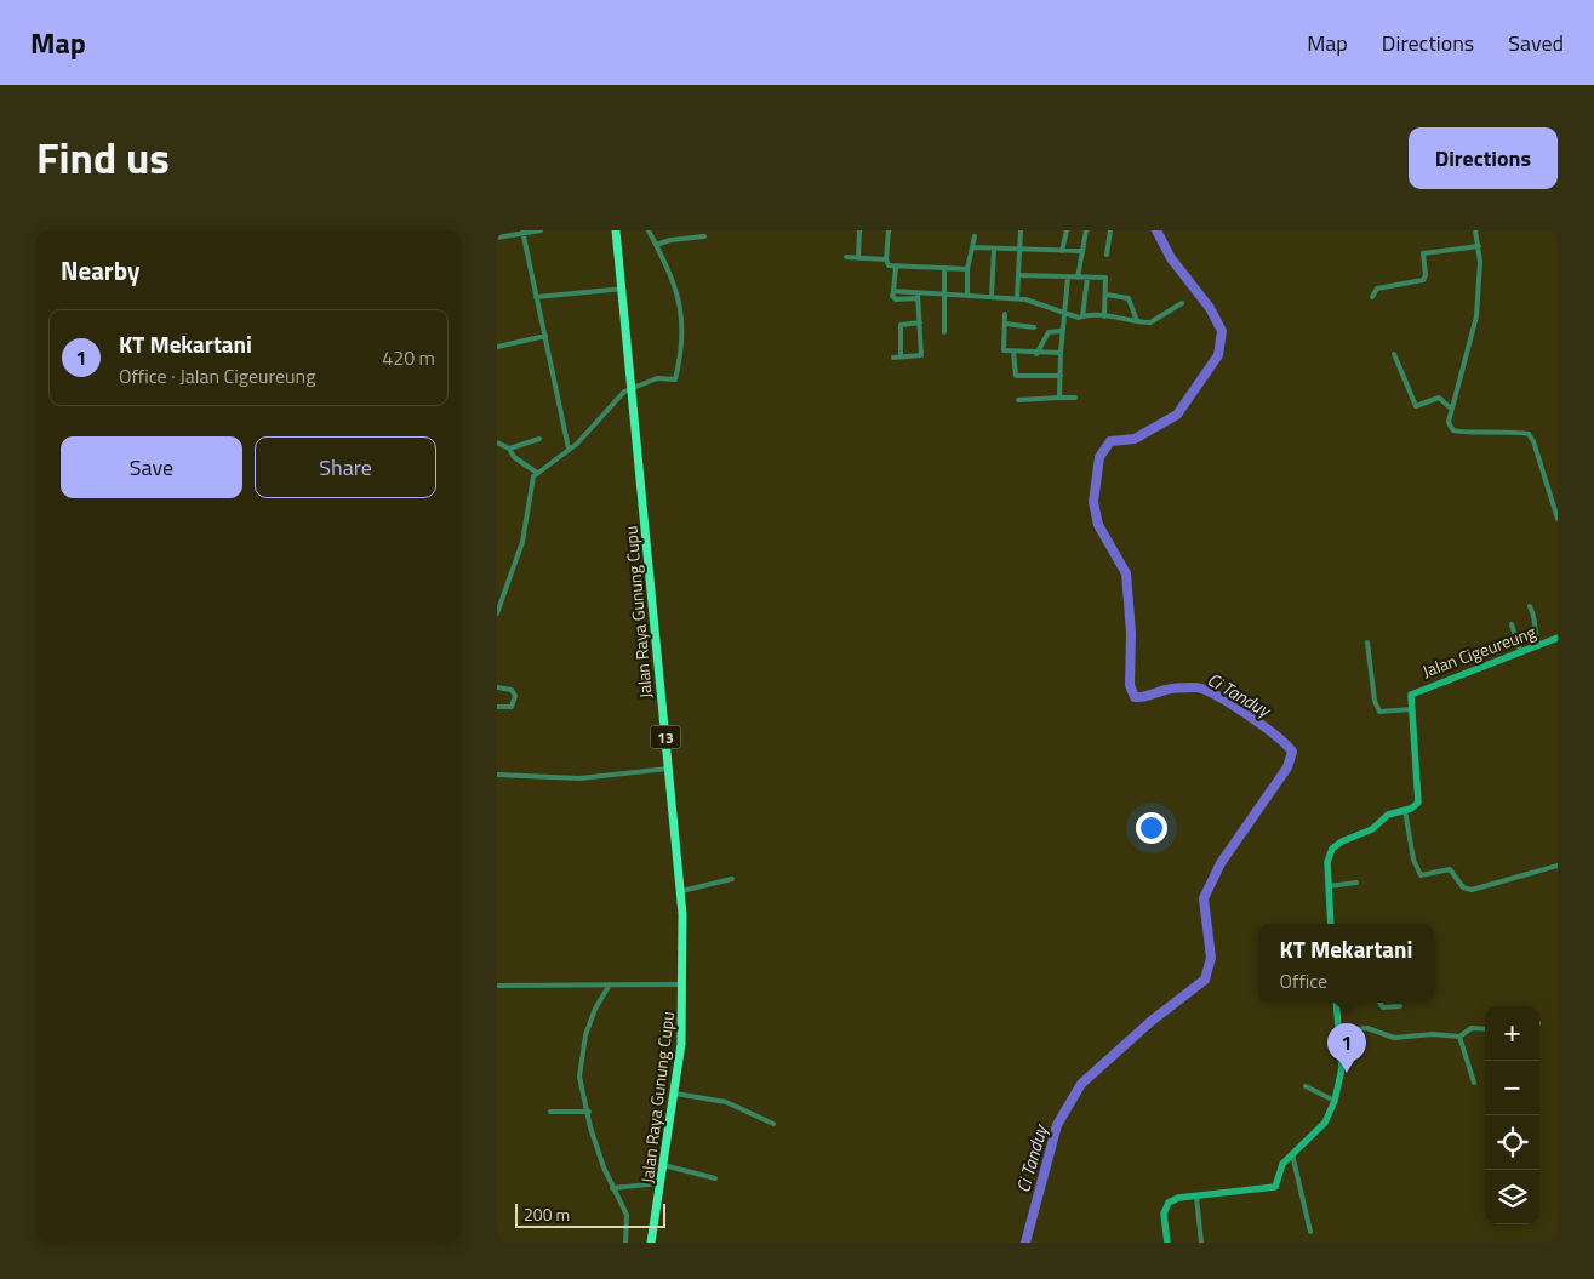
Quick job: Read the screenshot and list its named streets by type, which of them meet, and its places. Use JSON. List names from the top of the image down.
{
  "streets": {
    "highway": ["Jalan Raya Gunung Cupu", "13"],
    "street": ["Jalan Cigeureung"]
  },
  "water": ["Ci Tanduy"],
  "scale_bar": "200 m",
  "page": {
    "header": "Map",
    "nav": ["Map", "Directions", "Saved"],
    "title": "Find us",
    "buttons": [
      "Directions",
      ["Save", "Share"]
    ],
    "heading": "Nearby",
    "list": [
      {
        "mark": "1",
        "name": "KT Mekartani",
        "note": "Office · Jalan Cigeureung",
        "value": "420 m"
      }
    ],
    "popup": ["KT Mekartani", "Office"],
    "map_buttons": ["+", "−"],
    "pins": "1",
    "scale": "200 m"
  }
}
